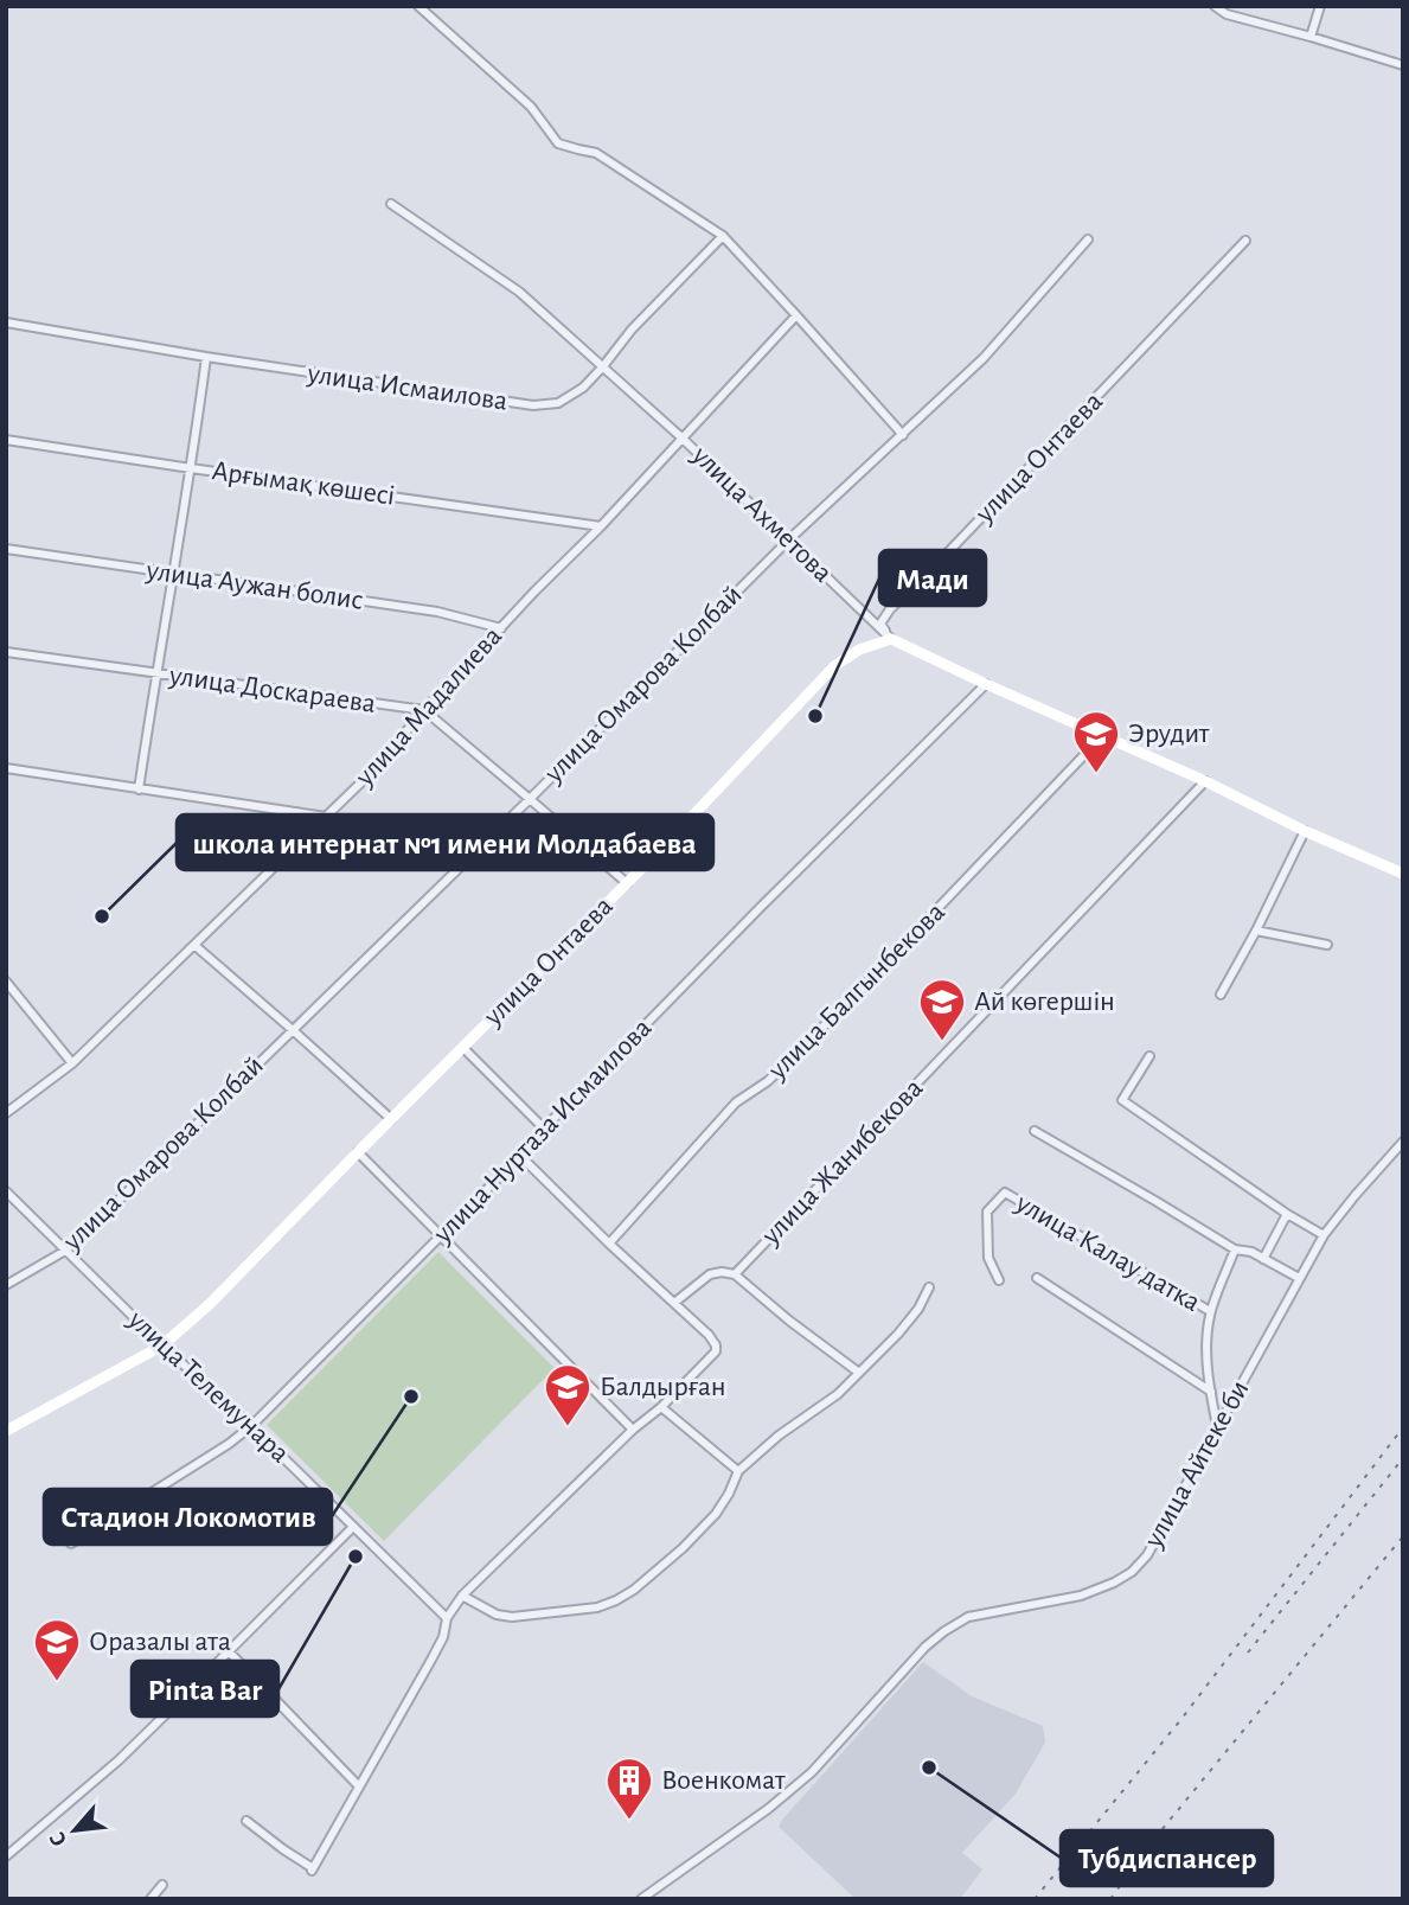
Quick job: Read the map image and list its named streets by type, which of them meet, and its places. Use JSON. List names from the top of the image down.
{
  "streets": {
    "main road": ["улица Онтаева", "улица Ахметова"],
    "street": [
      "улица Исмаилова",
      "Арғымақ көшесі",
      "улица Аужан болис",
      "улица Омарова Колбай",
      "улица Доскараева",
      "улица Мадалиева",
      "улица Балгынбекова",
      "улица Нуртаза Исмаилова",
      "улица Жанибекова",
      "улица Калау датка",
      "улица Телемунара",
      "улица Айтеке би"
    ]
  },
  "crossings": [
    ["улица Исмаилова", "улица Ахметова"],
    ["улица Онтаева", "улица Ахметова"],
    ["улица Онтаева", "улица Телемунара"],
    ["Арғымақ көшесі", "улица Мадалиева"],
    ["улица Ахметова", "улица Омарова Колбай"],
    ["улица Ахметова", "улица Мадалиева"],
    ["улица Ахметова", "улица Балгынбекова"],
    ["улица Ахметова", "улица Нуртаза Исмаилова"],
    ["улица Ахметова", "улица Жанибекова"],
    ["улица Аужан болис", "улица Мадалиева"],
    ["улица Омарова Колбай", "улица Телемунара"],
    ["улица Доскараева", "улица Мадалиева"],
    ["улица Нуртаза Исмаилова", "улица Телемунара"],
    ["улица Калау датка", "улица Айтеке би"]
  ],
  "places": {
    "other": [
      "Мади",
      "школа интернат №1 имени Молдабаева",
      "Стадион Локомотив",
      "Pinta Bar",
      "Тубдиспансер"
    ],
    "school or university": [
      "Эрудит",
      "Ай көгершін",
      "Балдырған",
      "Оразалы ата"
    ],
    "building": ["Военкомат"]
  },
  "north": "bottom left"
}
